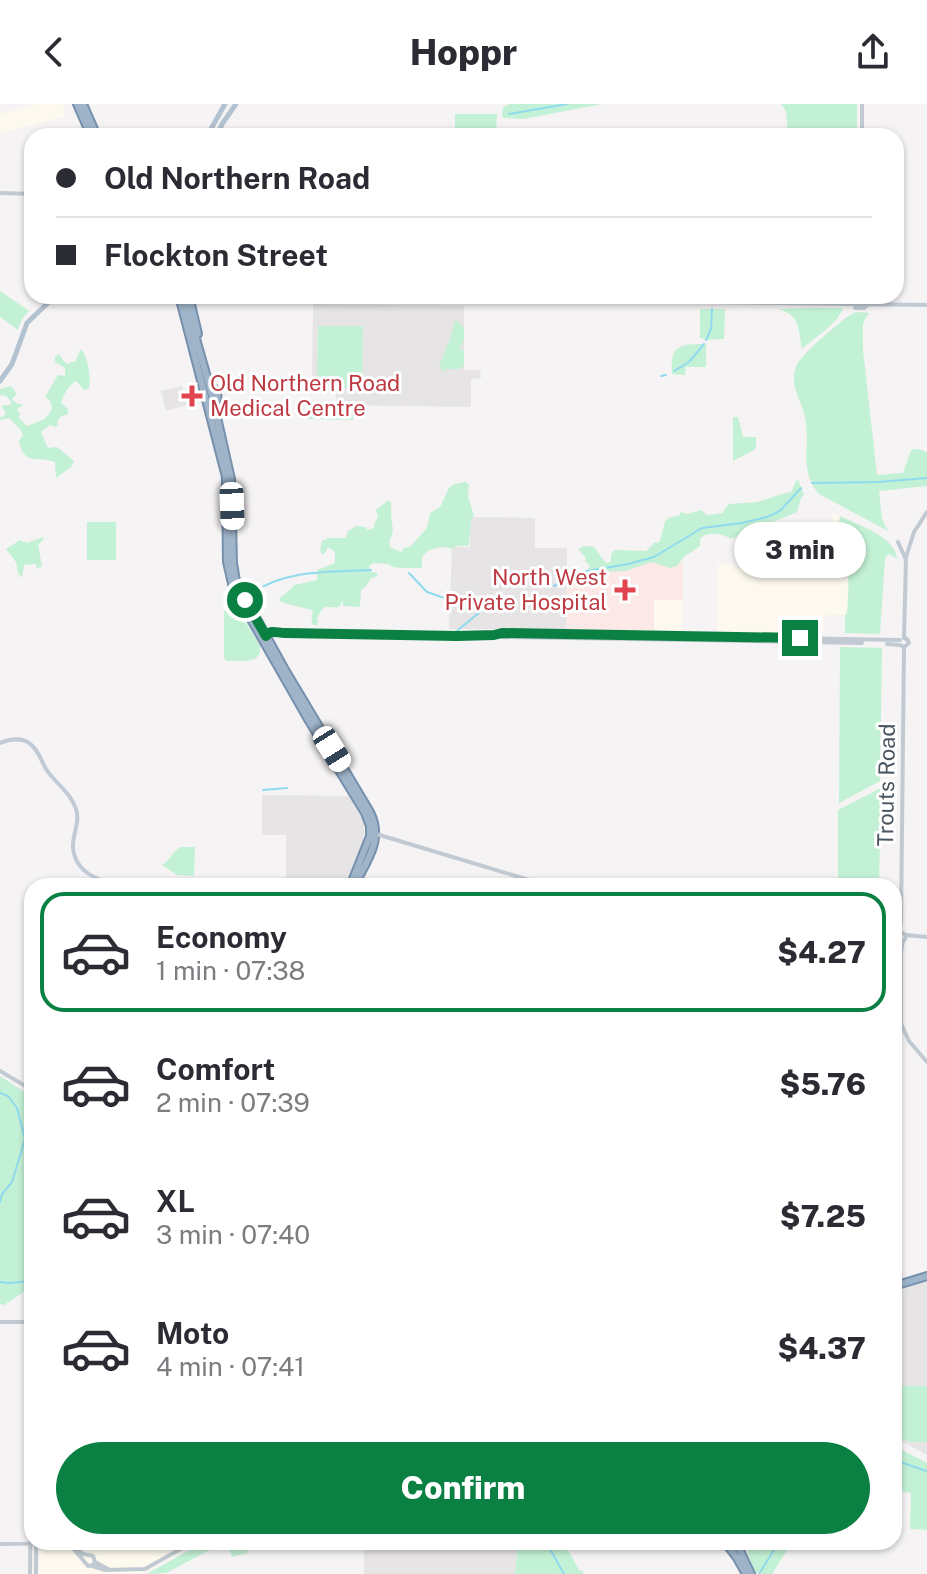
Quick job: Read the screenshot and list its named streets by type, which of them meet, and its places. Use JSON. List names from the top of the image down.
{
  "streets": {
    "street": ["Trouts Road"]
  },
  "places": {
    "health": ["Old Northern Road Medical Centre", "North West Private Hospital"]
  },
  "page": {
    "header": "Hoppr",
    "banner": ["Old Northern Road", "Flockton Street"],
    "bubble": "3 min",
    "list": [
      {
        "name": "Economy",
        "note": "1 min · 07:38",
        "value": "$4.27"
      },
      {
        "name": "Comfort",
        "note": "2 min · 07:39",
        "value": "$5.76"
      },
      {
        "name": "XL",
        "note": "3 min · 07:40",
        "value": "$7.25"
      },
      {
        "name": "Moto",
        "note": "4 min · 07:41",
        "value": "$4.37"
      }
    ],
    "buttons": "Confirm"
  }
}
